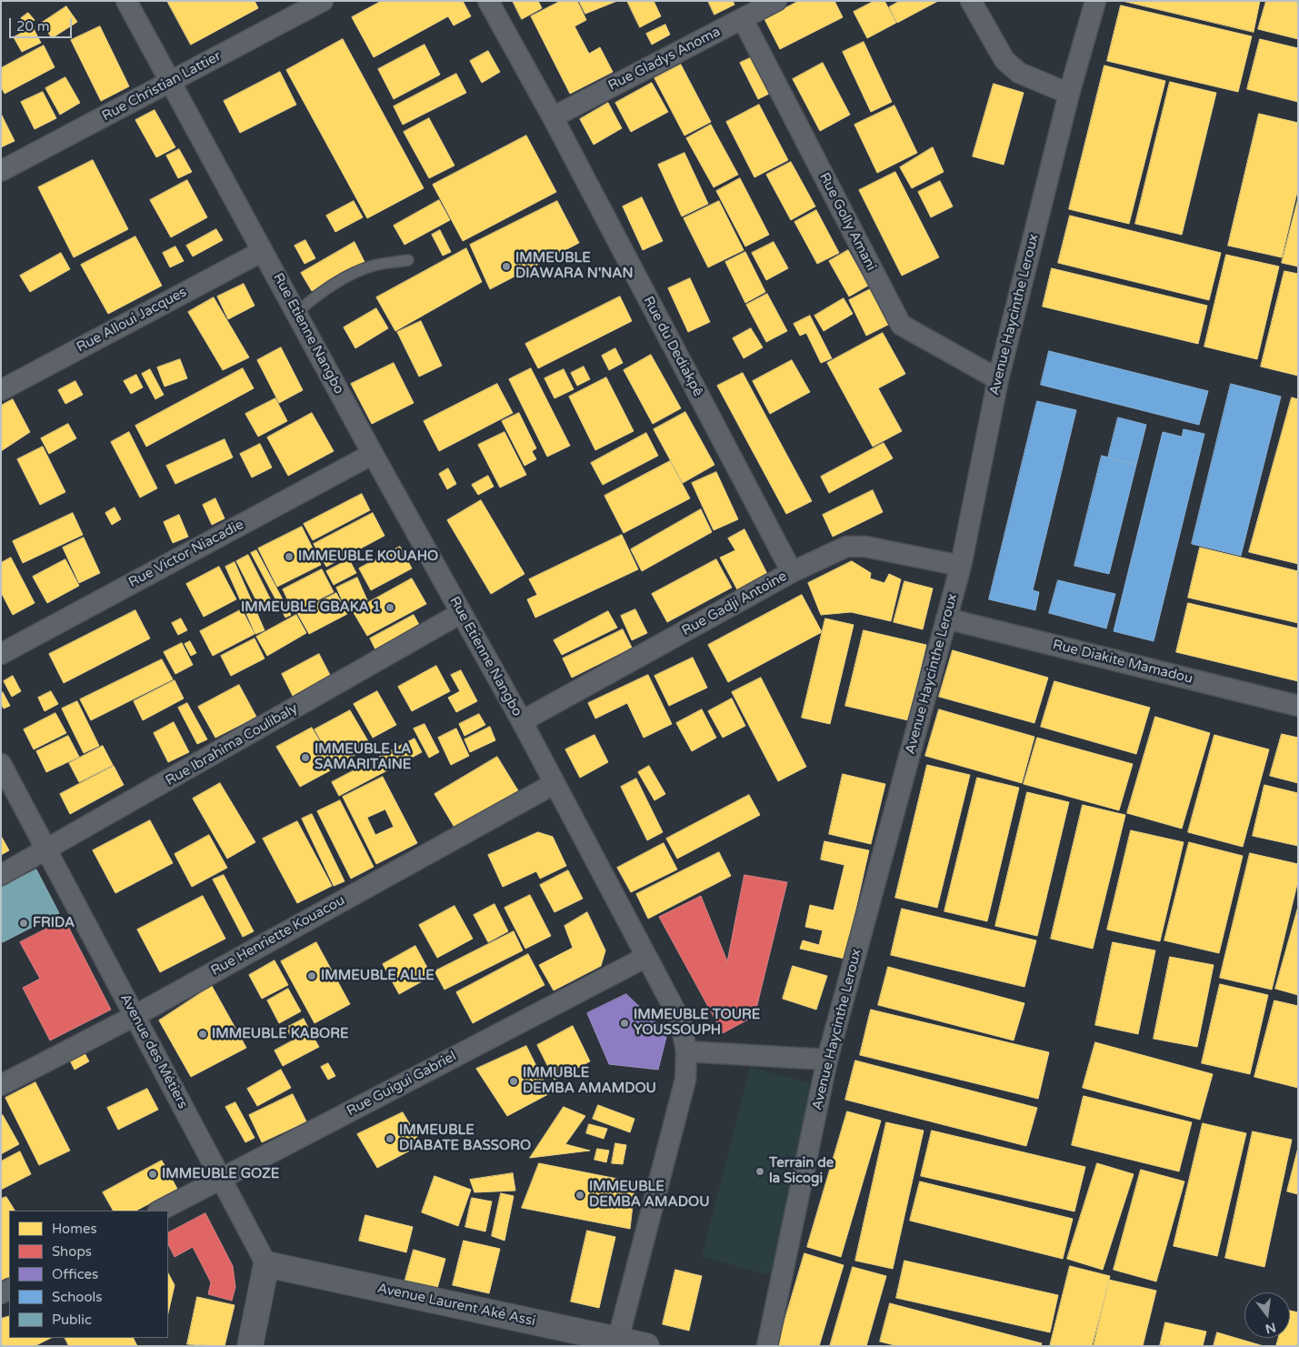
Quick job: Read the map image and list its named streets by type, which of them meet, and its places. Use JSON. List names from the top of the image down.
{
  "streets": {
    "street": [
      "Rue Gladys Anoma",
      "Rue Christian Lattier",
      "Rue Golly Amani",
      "Avenue Haycinthe Leroux",
      "Rue Alloui Jacques",
      "Rue Etienne Nangbo",
      "Rue du Dediakpê",
      "Rue Victor Niacadie",
      "Rue Gadji Antoine",
      "Rue Diakite Mamadou",
      "Rue Ibrahima Coulibaly",
      "Rue Henriette Kouacou",
      "Avenue des Métiers",
      "Rue Guigui Gabriel",
      "Avenue Laurent Aké Assi"
    ]
  },
  "crossings": [
    ["Rue Gladys Anoma", "Rue Golly Amani"],
    ["Rue Gladys Anoma", "Rue du Dediakpê"],
    ["Rue Christian Lattier", "Rue Etienne Nangbo"],
    ["Rue Golly Amani", "Avenue Haycinthe Leroux"],
    ["Avenue Haycinthe Leroux", "Rue Gadji Antoine"],
    ["Avenue Haycinthe Leroux", "Rue Diakite Mamadou"],
    ["Rue Alloui Jacques", "Rue Etienne Nangbo"],
    ["Rue Etienne Nangbo", "Rue Victor Niacadie"],
    ["Rue Etienne Nangbo", "Rue Gadji Antoine"],
    ["Rue Etienne Nangbo", "Rue Ibrahima Coulibaly"],
    ["Rue Etienne Nangbo", "Rue Henriette Kouacou"],
    ["Rue Etienne Nangbo", "Rue Guigui Gabriel"],
    ["Rue Etienne Nangbo", "Avenue Laurent Aké Assi"],
    ["Rue du Dediakpê", "Rue Gadji Antoine"],
    ["Rue Ibrahima Coulibaly", "Avenue des Métiers"],
    ["Rue Henriette Kouacou", "Avenue des Métiers"],
    ["Avenue des Métiers", "Rue Guigui Gabriel"],
    ["Avenue des Métiers", "Avenue Laurent Aké Assi"]
  ],
  "places": [
    "IMMEUBLE DIAWARA N'NAN",
    "IMMEUBLE KOUAHO",
    "IMMEUBLE GBAKA 1",
    "IMMEUBLE LA SAMARITAINE",
    "FRIDA",
    "IMMEUBLE ALLE",
    "IMMEUBLE TOURE YOUSSOUPH",
    "IMMEUBLE KABORE",
    "IMMUBLE DEMBA AMAMDOU",
    "IMMEUBLE DIABATE BASSORO",
    "Terrain de la Sicogi",
    "IMMEUBLE GOZE",
    "IMMEUBLE DEMBA AMADOU"
  ],
  "legend": [
    "Homes",
    "Shops",
    "Offices",
    "Schools",
    "Public"
  ],
  "scale_bar": "20 m",
  "north": "bottom"
}
